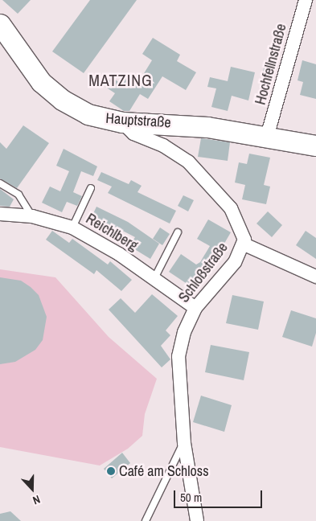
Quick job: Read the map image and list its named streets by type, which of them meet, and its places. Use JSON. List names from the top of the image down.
{
  "streets": {
    "main road": ["Hauptstraße"],
    "street": ["Hochfellnstraße", "Reichlberg", "Schloßstraße"]
  },
  "crossings": [
    ["Hochfellnstraße", "Hauptstraße"],
    ["Hauptstraße", "Schloßstraße"],
    ["Reichlberg", "Schloßstraße"]
  ],
  "districts": ["MATZING"],
  "places": ["Café am Schloss"],
  "scale_bar": "50 m",
  "north": "bottom"
}
